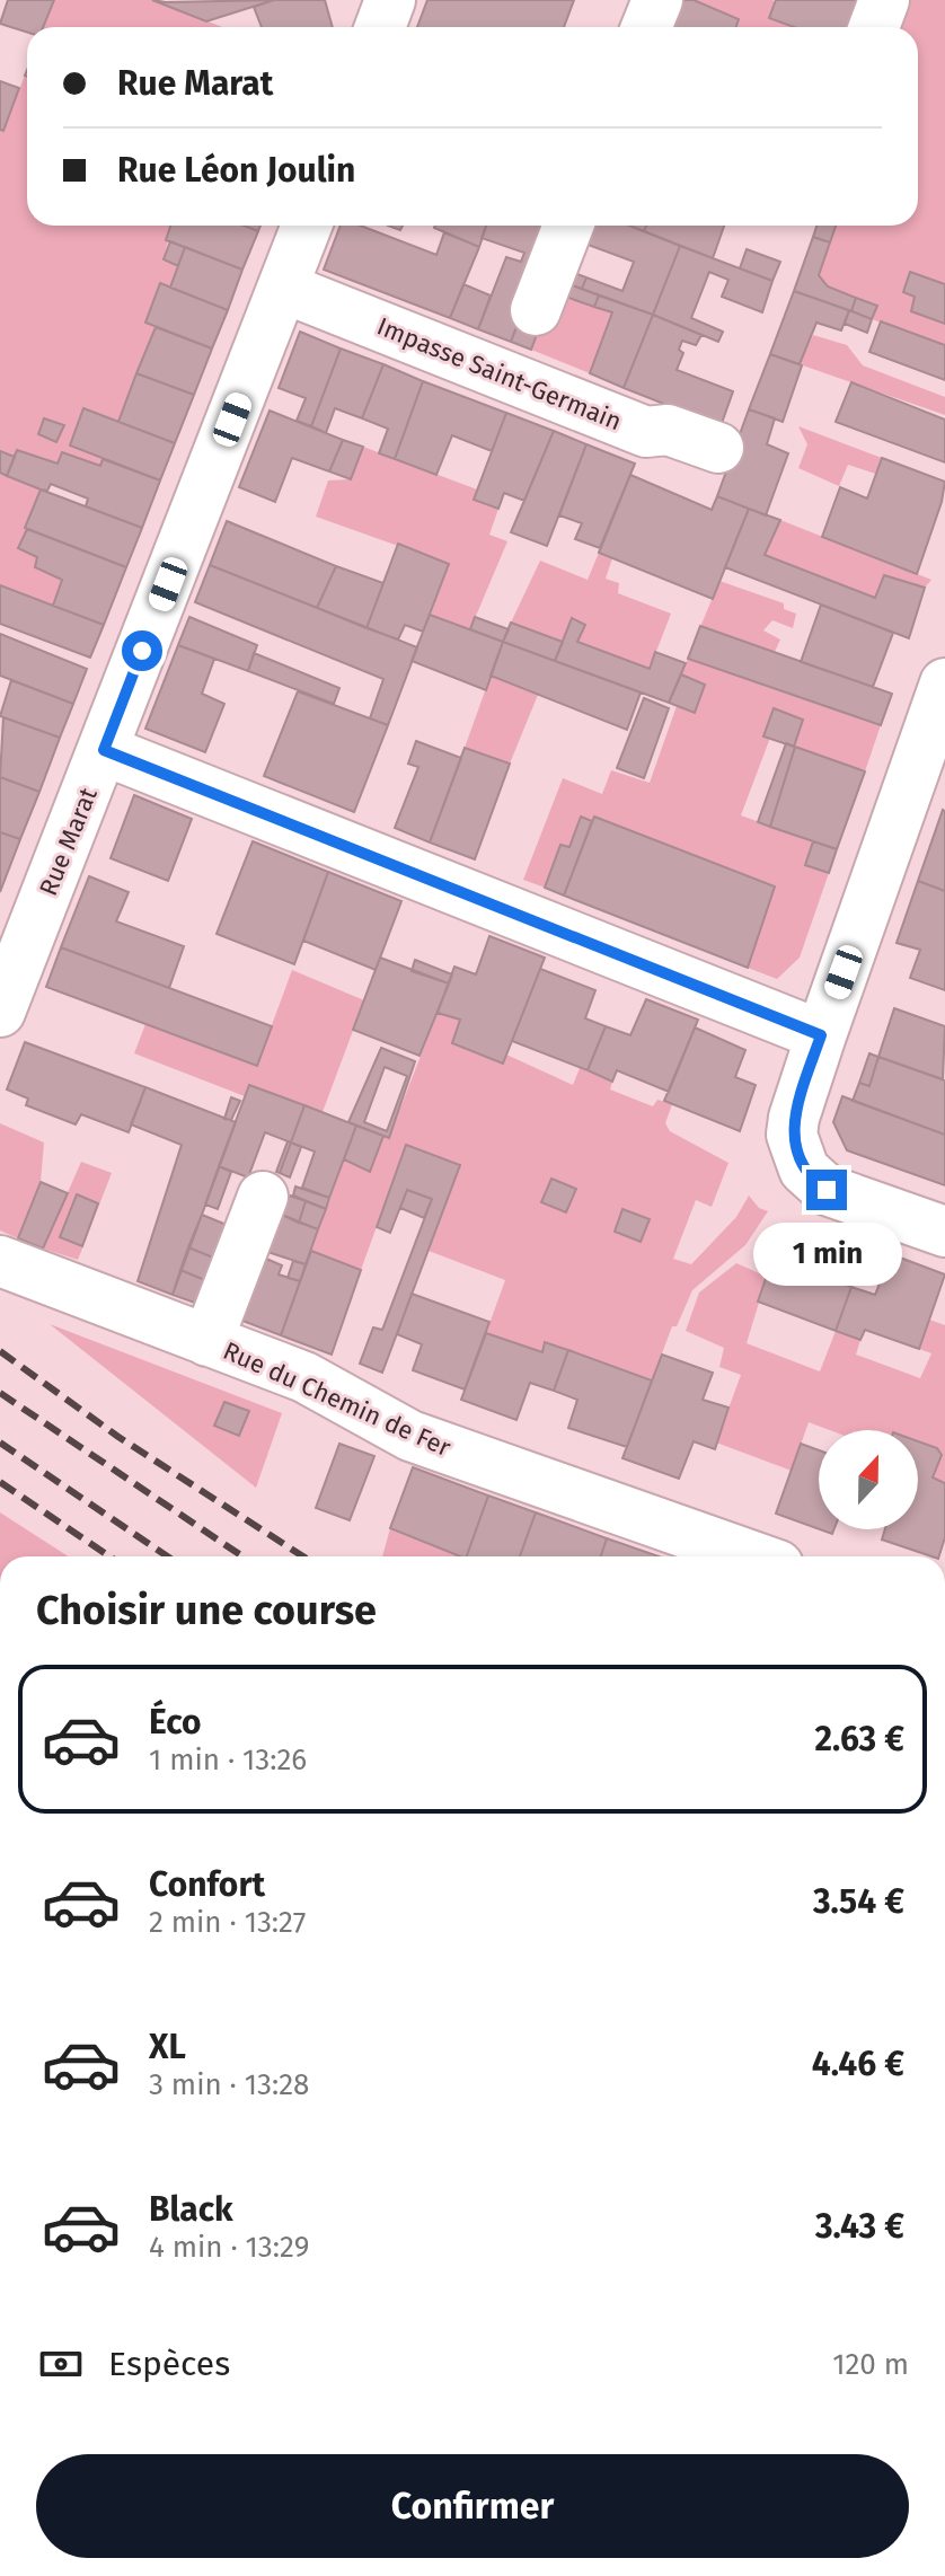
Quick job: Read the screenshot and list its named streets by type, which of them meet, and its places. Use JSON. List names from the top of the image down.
{
  "streets": {
    "street": ["Impasse Saint-Germain", "Rue Marat", "Rue du Chemin de Fer"]
  },
  "crossings": [
    ["Impasse Saint-Germain", "Rue Marat"]
  ],
  "north": "top",
  "page": {
    "banner": ["Rue Marat", "Rue Léon Joulin"],
    "bubble": "1 min",
    "heading": "Choisir une course",
    "list": [
      {
        "name": "Éco",
        "note": "1 min · 13:26",
        "value": "2.63 €"
      },
      {
        "name": "Confort",
        "note": "2 min · 13:27",
        "value": "3.54 €"
      },
      {
        "name": "XL",
        "note": "3 min · 13:28",
        "value": "4.46 €"
      },
      {
        "name": "Black",
        "note": "4 min · 13:29",
        "value": "3.43 €"
      }
    ],
    "pay": ["Espèces", "120 m"],
    "buttons": "Confirmer"
  }
}
